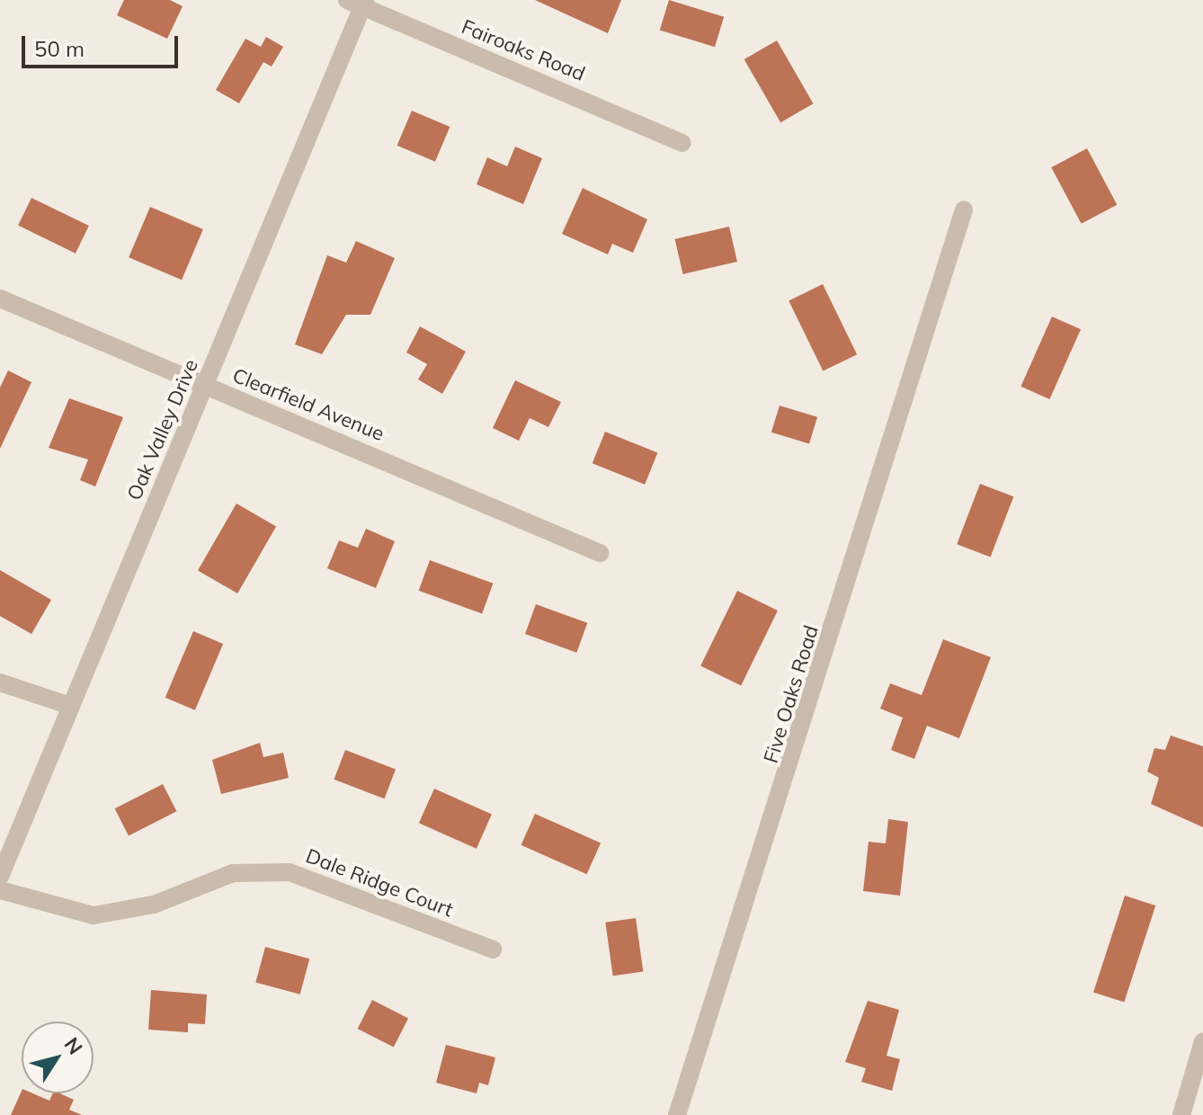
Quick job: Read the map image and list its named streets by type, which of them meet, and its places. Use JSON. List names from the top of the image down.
{
  "streets": {
    "street": [
      "Fairoaks Road",
      "Clearfield Avenue",
      "Oak Valley Drive",
      "Five Oaks Road",
      "Dale Ridge Court"
    ]
  },
  "crossings": [
    ["Fairoaks Road", "Oak Valley Drive"],
    ["Clearfield Avenue", "Oak Valley Drive"]
  ],
  "scale_bar": "50 m",
  "north": "top right"
}
